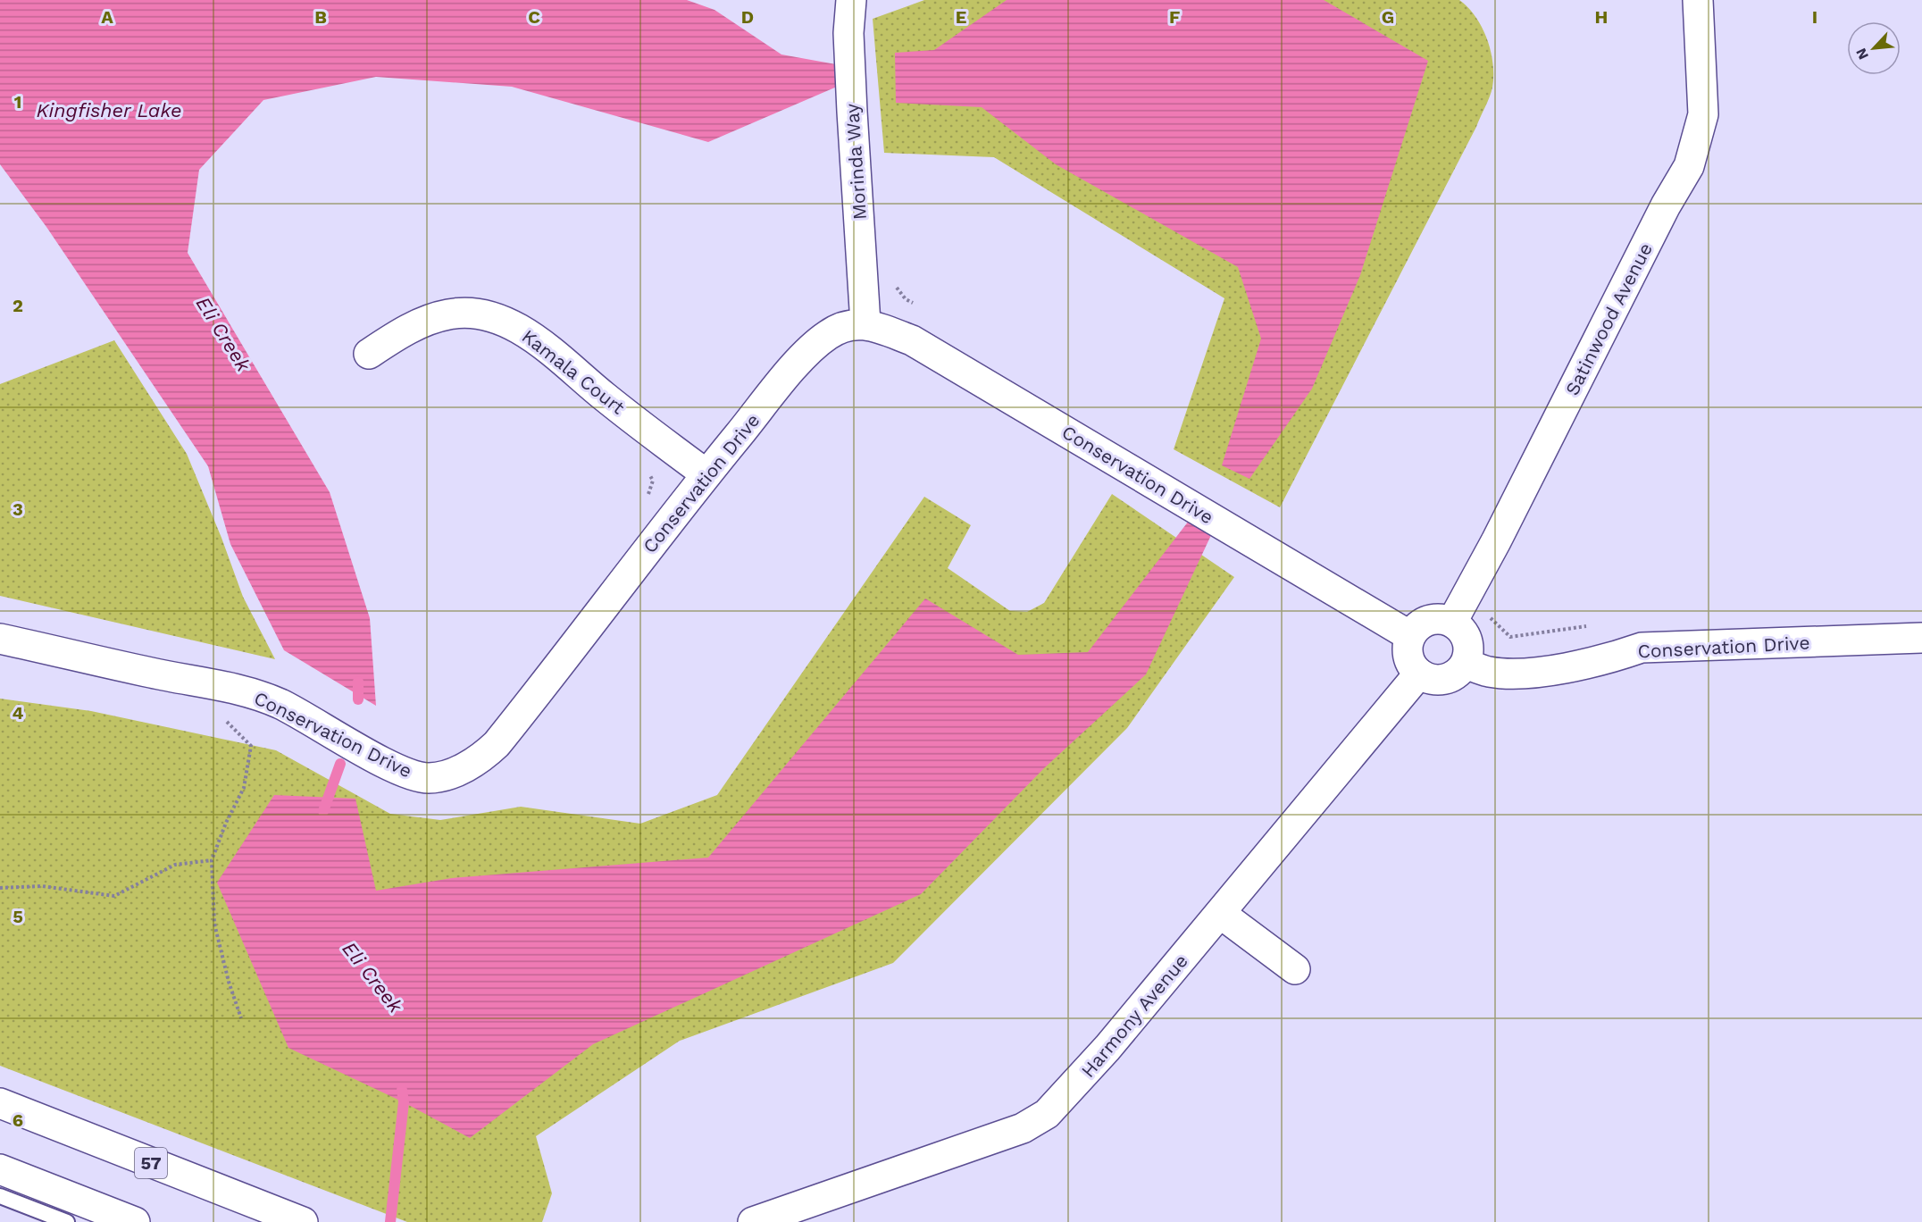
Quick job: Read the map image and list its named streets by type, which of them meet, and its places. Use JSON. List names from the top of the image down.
{
  "streets": {
    "street": [
      "Morinda Way",
      "Satinwood Avenue",
      "Kamala Court",
      "Conservation Drive",
      "Harmony Avenue",
      "57"
    ]
  },
  "crossings": [
    ["Morinda Way", "Conservation Drive"],
    ["Satinwood Avenue", "Conservation Drive"],
    ["Satinwood Avenue", "Harmony Avenue"],
    ["Kamala Court", "Conservation Drive"],
    ["Conservation Drive", "Harmony Avenue"]
  ],
  "water": ["Kingfisher Lake", "Eli Creek"],
  "north": "bottom left",
  "grid": {
    "columns": [
      "A",
      "B",
      "C",
      "D",
      "E",
      "F",
      "G",
      "H",
      "I"
    ],
    "rows": [
      "1",
      "2",
      "3",
      "4",
      "5",
      "6"
    ]
  }
}
